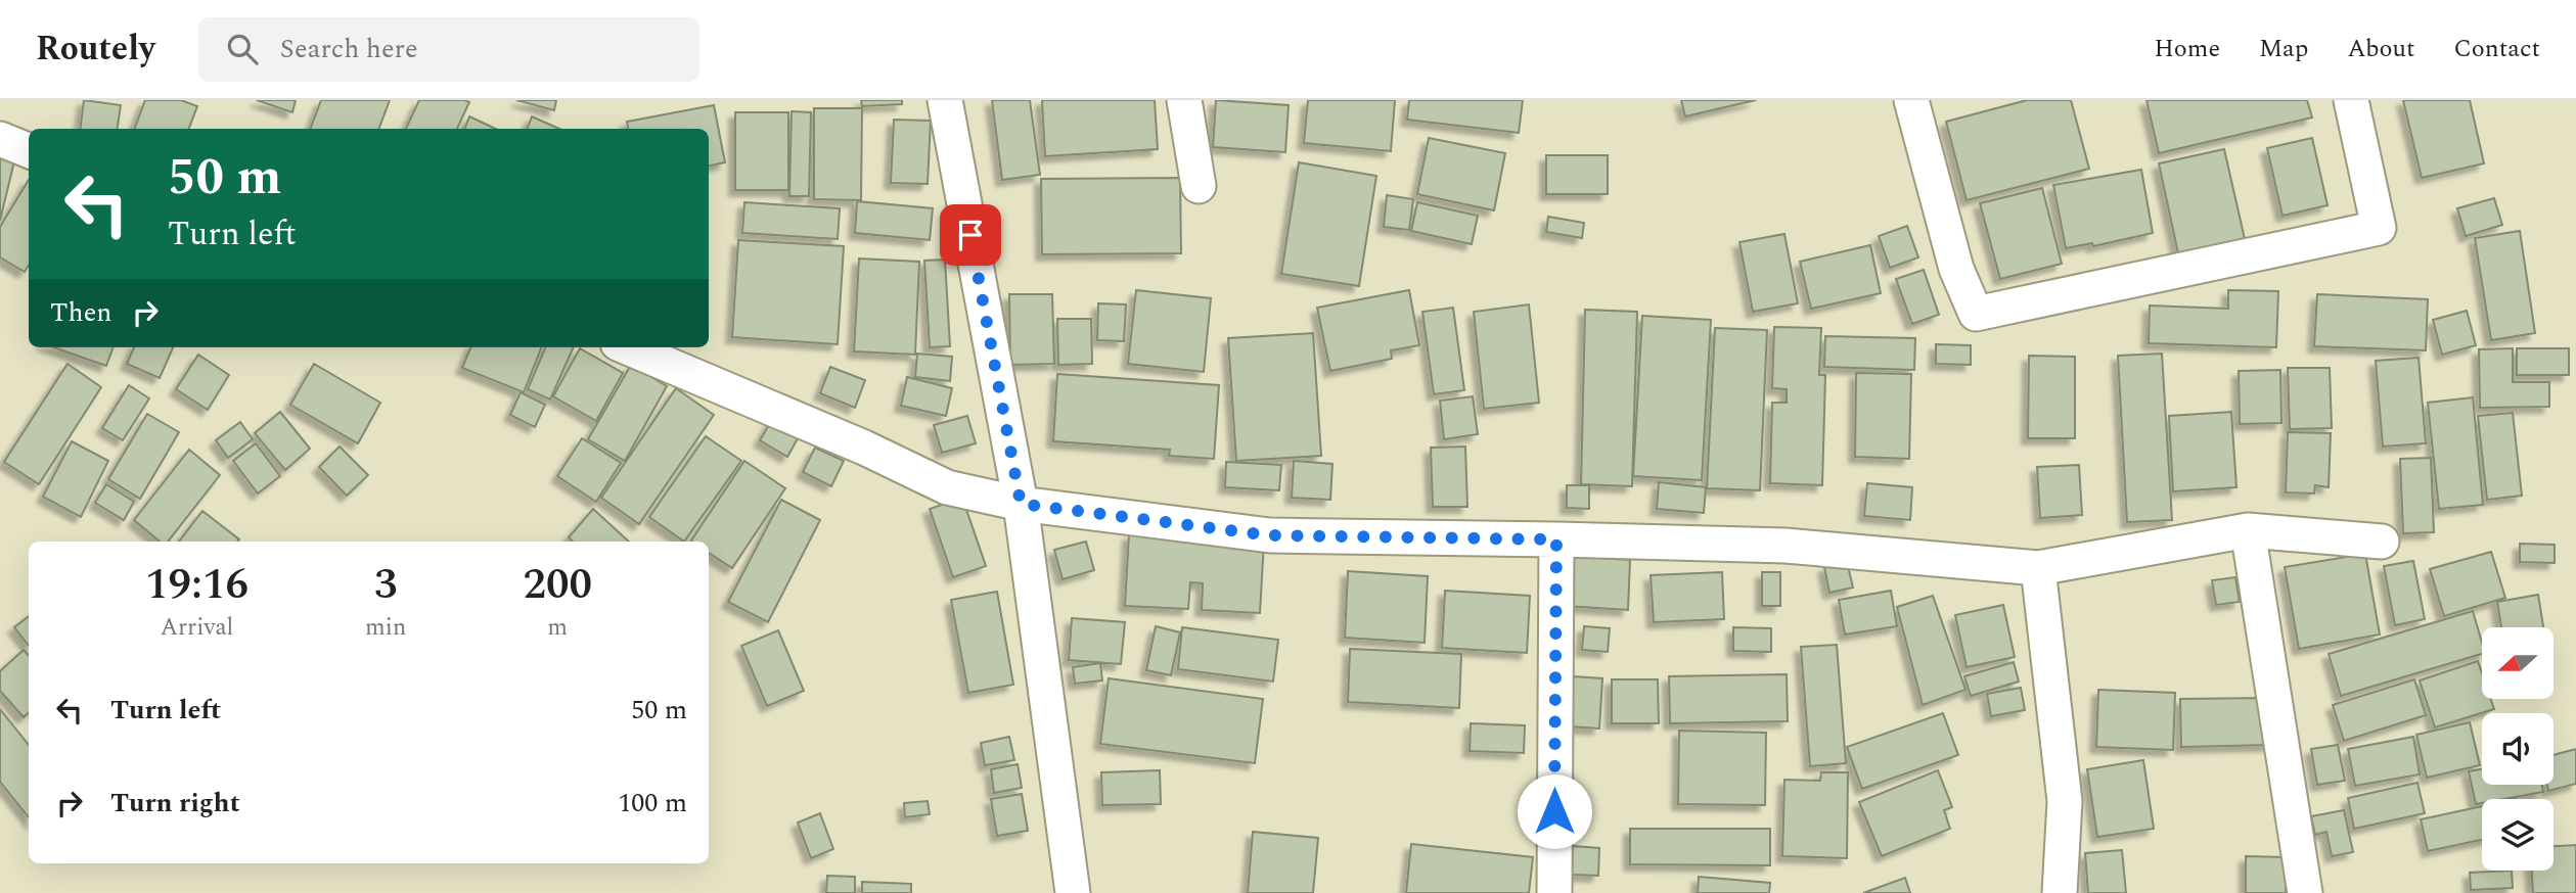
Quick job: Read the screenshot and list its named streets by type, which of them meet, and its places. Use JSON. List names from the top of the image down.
{
  "north": "left",
  "page": {
    "header": "Routely",
    "search": "Search here",
    "nav": [
      "Home",
      "Map",
      "About",
      "Contact"
    ],
    "turn": ["50 m", "Turn left"],
    "then": "Then",
    "eta": [
      "19:16",
      "Arrival",
      "3",
      "min",
      "200",
      "m"
    ],
    "list": [
      {
        "name": "Turn left",
        "value": "50 m"
      },
      {
        "name": "Turn right",
        "value": "100 m"
      }
    ]
  }
}
